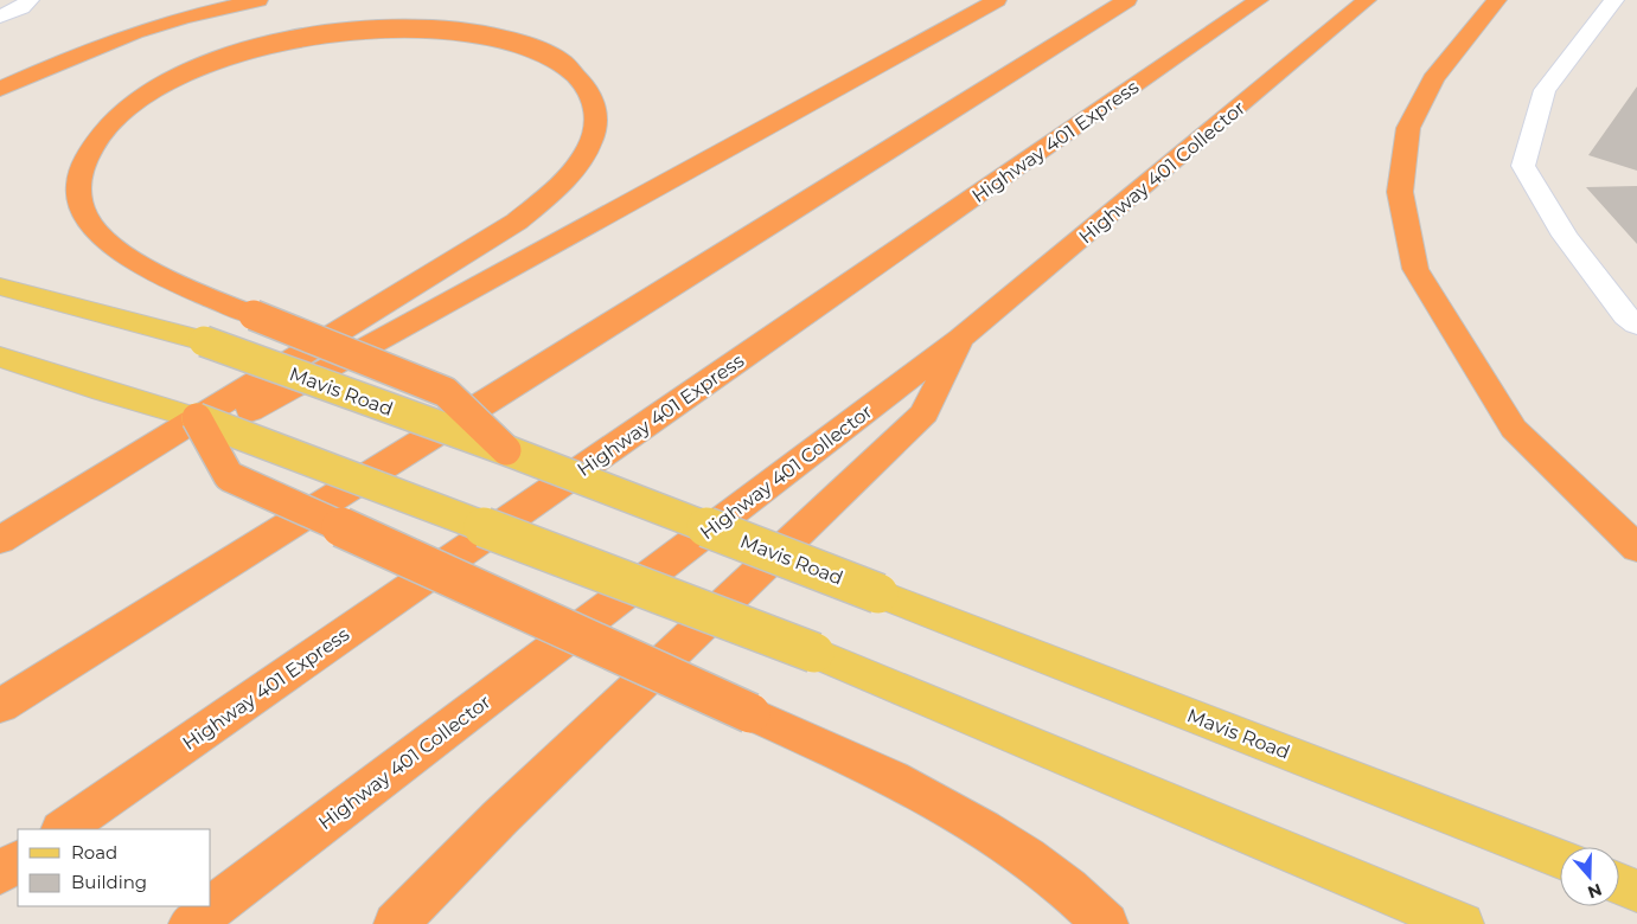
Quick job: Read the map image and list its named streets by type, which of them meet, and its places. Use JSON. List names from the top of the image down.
{
  "streets": {
    "highway": ["Highway 401 Express", "Highway 401 Collector"],
    "main road": ["Mavis Road"]
  },
  "legend": ["Road", "Building"],
  "north": "bottom"
}
